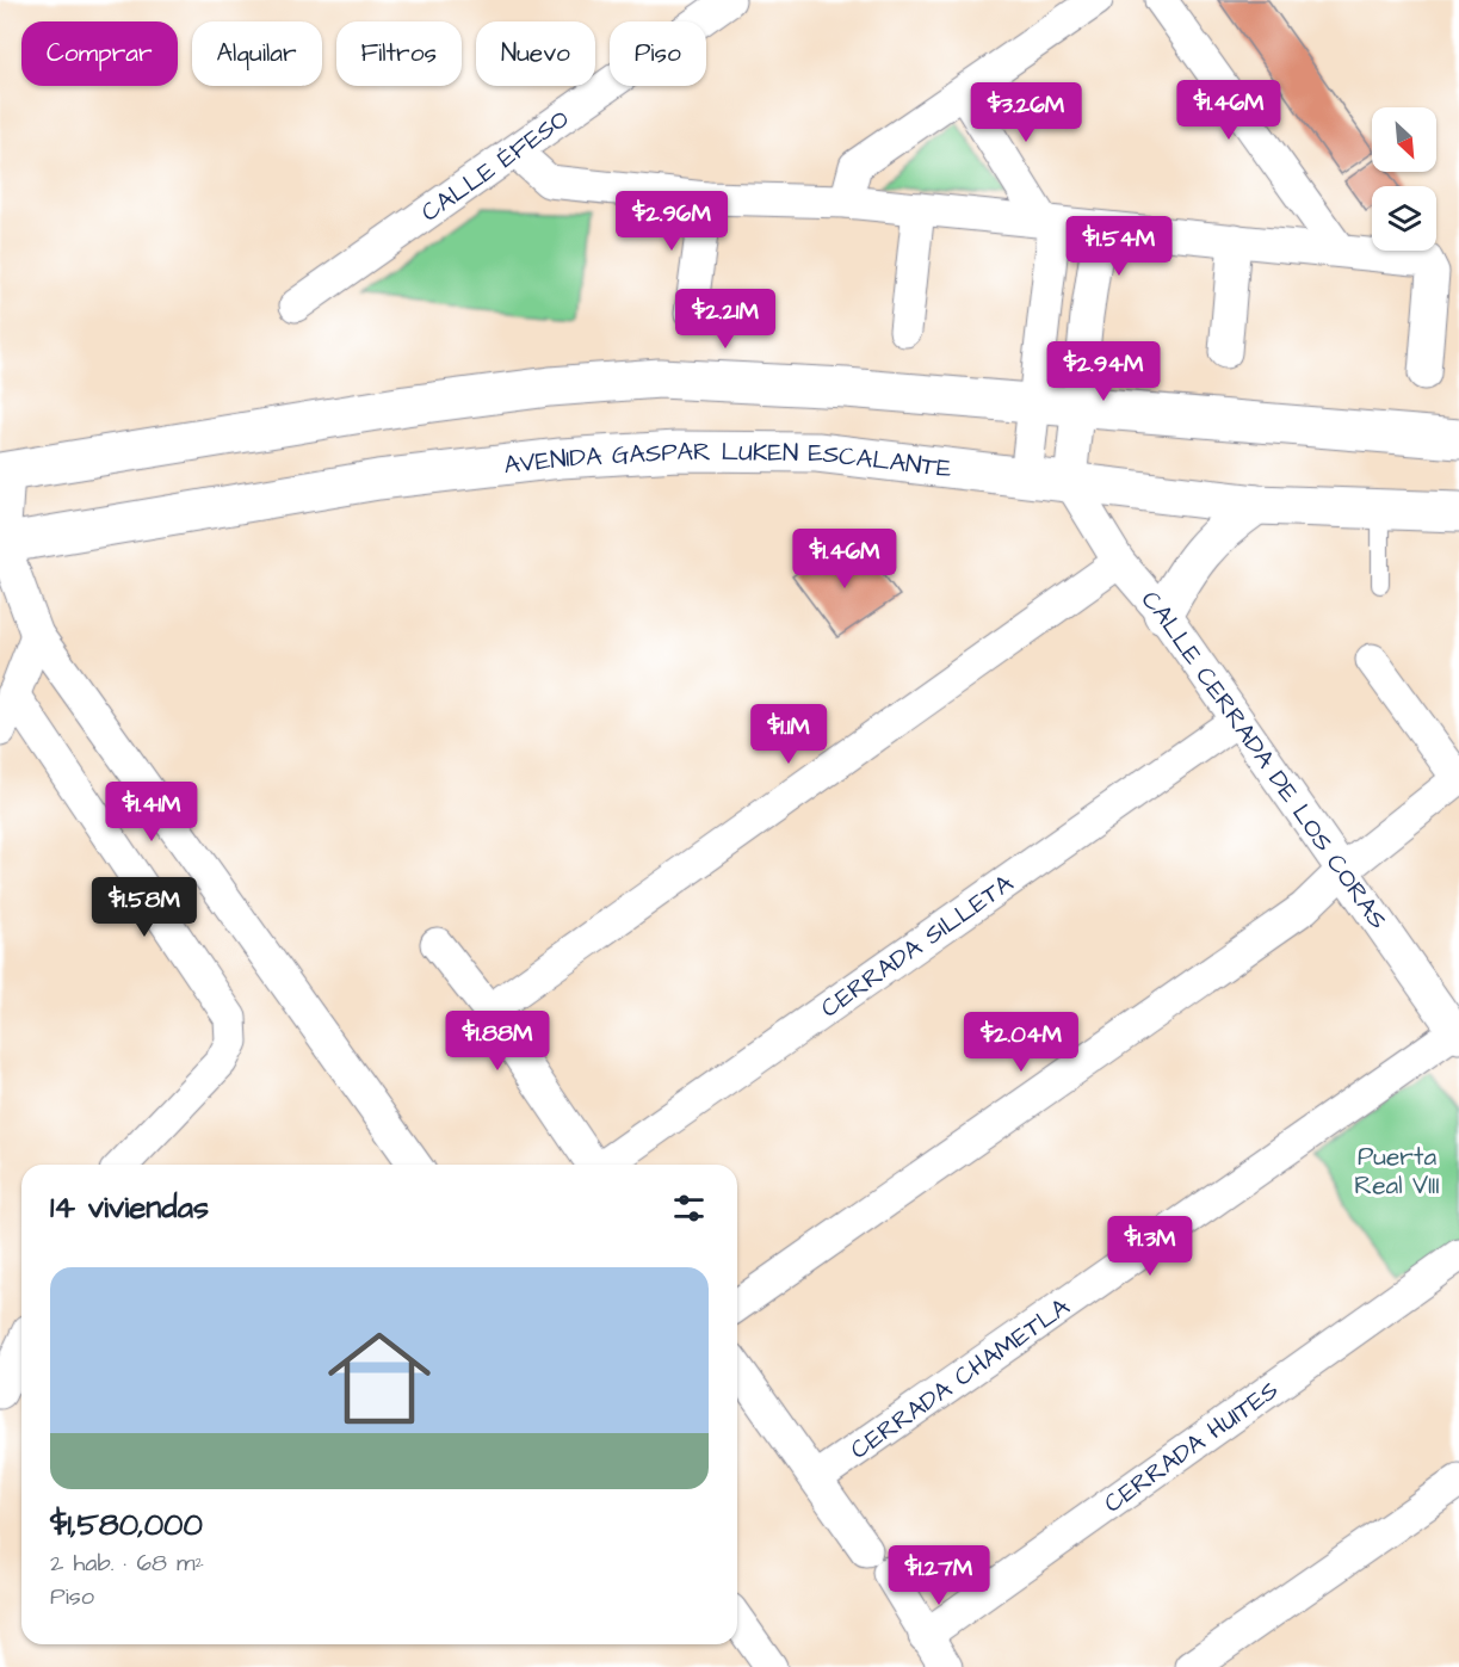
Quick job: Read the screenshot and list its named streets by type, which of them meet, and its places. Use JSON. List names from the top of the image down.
{
  "streets": {
    "street": [
      "CALLE ÉFESO",
      "AVENIDA GASPAR LUKEN ESCALANTE",
      "CALLE CERRADA DE LOS CORAS",
      "CERRADA SILLETA",
      "CERRADA CHAMETLA",
      "CERRADA HUITES"
    ]
  },
  "crossings": [
    ["AVENIDA GASPAR LUKEN ESCALANTE", "CALLE CERRADA DE LOS CORAS"],
    ["CALLE CERRADA DE LOS CORAS", "CERRADA SILLETA"],
    ["CALLE CERRADA DE LOS CORAS", "CERRADA CHAMETLA"]
  ],
  "parks": ["Puerta Real VIII"],
  "north": "bottom right",
  "page": {
    "chip": [
      "Comprar",
      "Alquilar",
      "Filtros",
      "Nuevo",
      "Piso"
    ],
    "price": [
      "$1.46M",
      "$3.26M",
      "$2.96M",
      "$1.54M",
      "$2.21M",
      "$2.94M",
      "$1.46M",
      "$1.1M",
      "$1.41M",
      "$1.58M",
      "$1.88M",
      "$2.04M",
      "$1.3M",
      "$1.27M"
    ],
    "heading": "14 viviendas",
    "list": [
      {
        "name": "$1,580,000",
        "note": "2 hab. · 68 m² · Piso"
      }
    ]
  }
}
